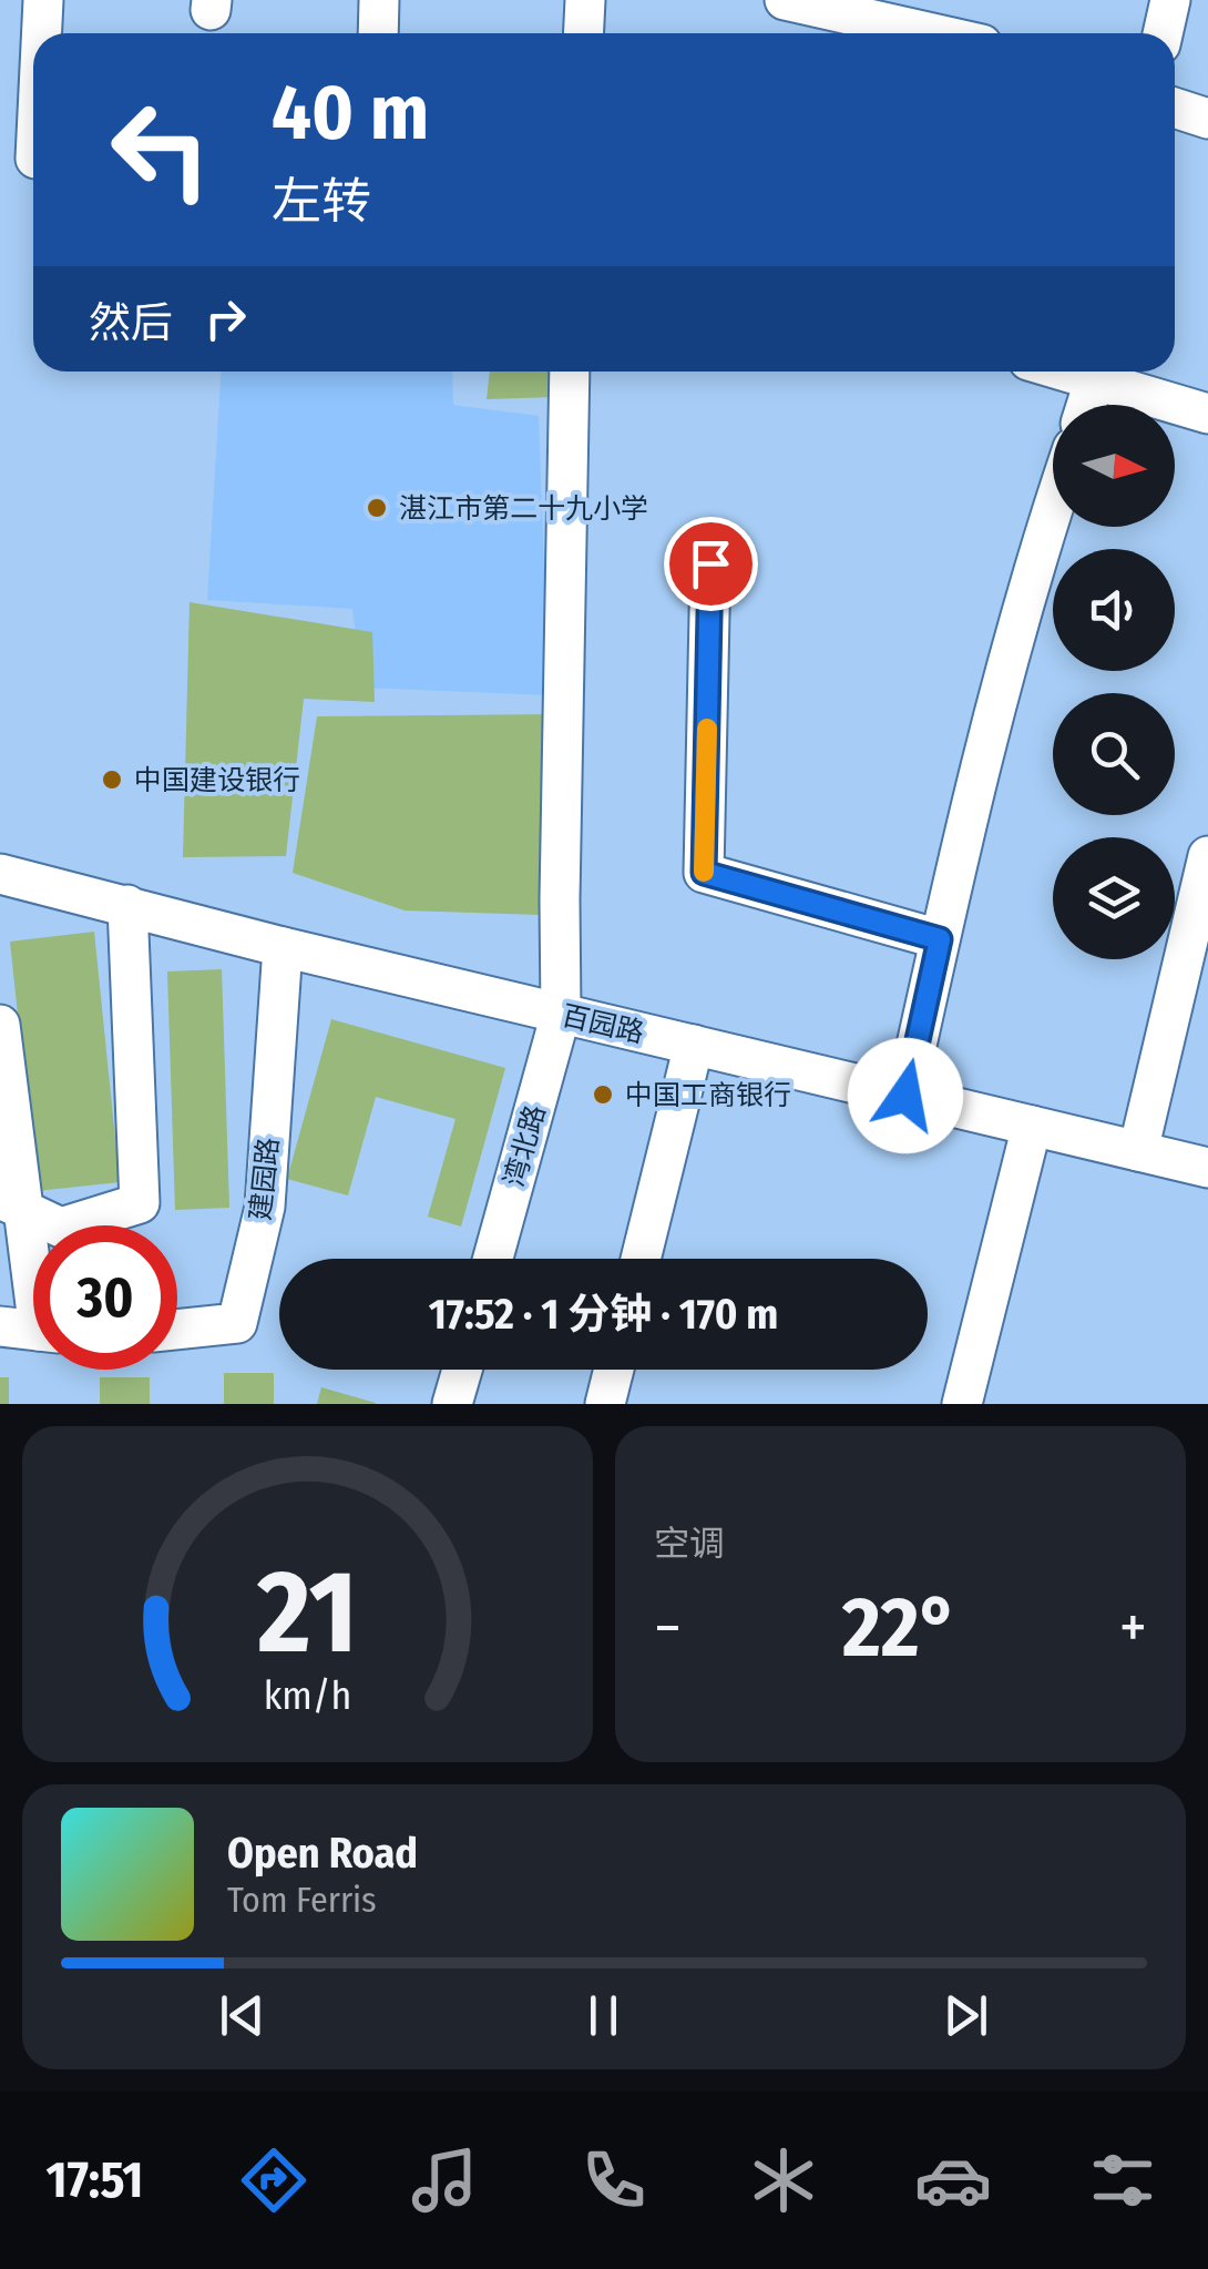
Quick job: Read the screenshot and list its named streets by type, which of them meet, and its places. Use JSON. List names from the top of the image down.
{
  "streets": {
    "street": ["百园路", "湾北路", "建园路"]
  },
  "crossings": [
    ["百园路", "湾北路"],
    ["百园路", "建园路"]
  ],
  "places": ["湛江市第二十九小学", "中国建设银行", "中国工商银行"],
  "north": "right",
  "page": {
    "turn": ["40 m", "左转"],
    "then": "然后",
    "limit": "30",
    "trip": "17:52 · 1 分钟 · 170 m",
    "tile": "空调",
    "heat": ["−", "22°", "+"],
    "song": ["Open Road", "Tom Ferris"],
    "tabs": "17:51",
    "gauge": ["21", "km/h"]
  }
}
